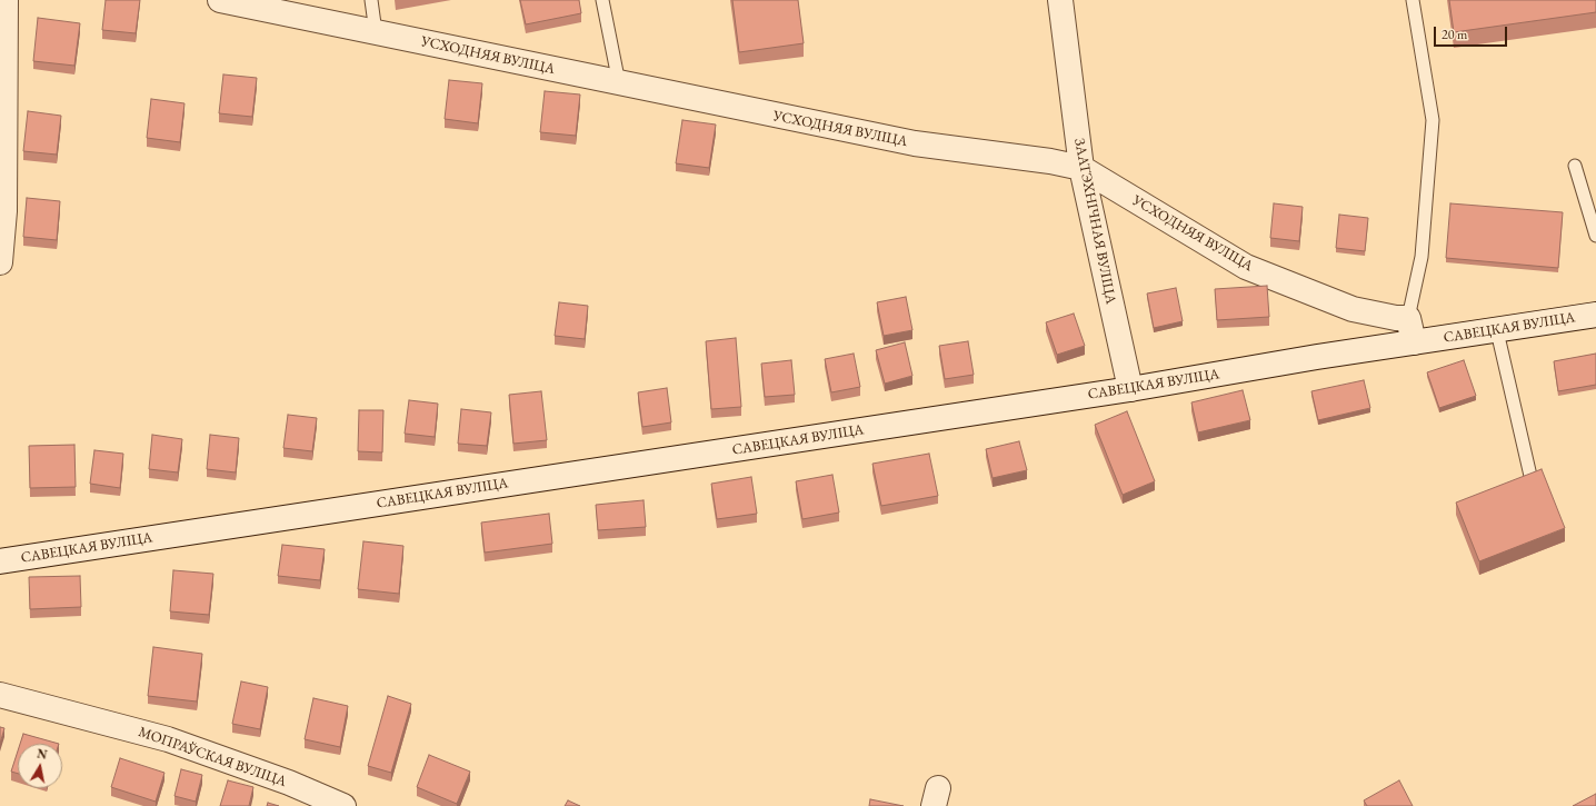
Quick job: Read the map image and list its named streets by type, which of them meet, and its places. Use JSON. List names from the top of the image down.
{
  "streets": {
    "street": [
      "УСХОДНЯЯ ВУЛІЦА",
      "ЗААТЭХНІЧНАЯ ВУЛІЦА",
      "САВЕЦКАЯ ВУЛІЦА",
      "МОПРАЎСКАЯ ВУЛІЦА"
    ]
  },
  "crossings": [
    ["УСХОДНЯЯ ВУЛІЦА", "ЗААТЭХНІЧНАЯ ВУЛІЦА"],
    ["ЗААТЭХНІЧНАЯ ВУЛІЦА", "САВЕЦКАЯ ВУЛІЦА"]
  ],
  "scale_bar": "20 m",
  "north": "top"
}
